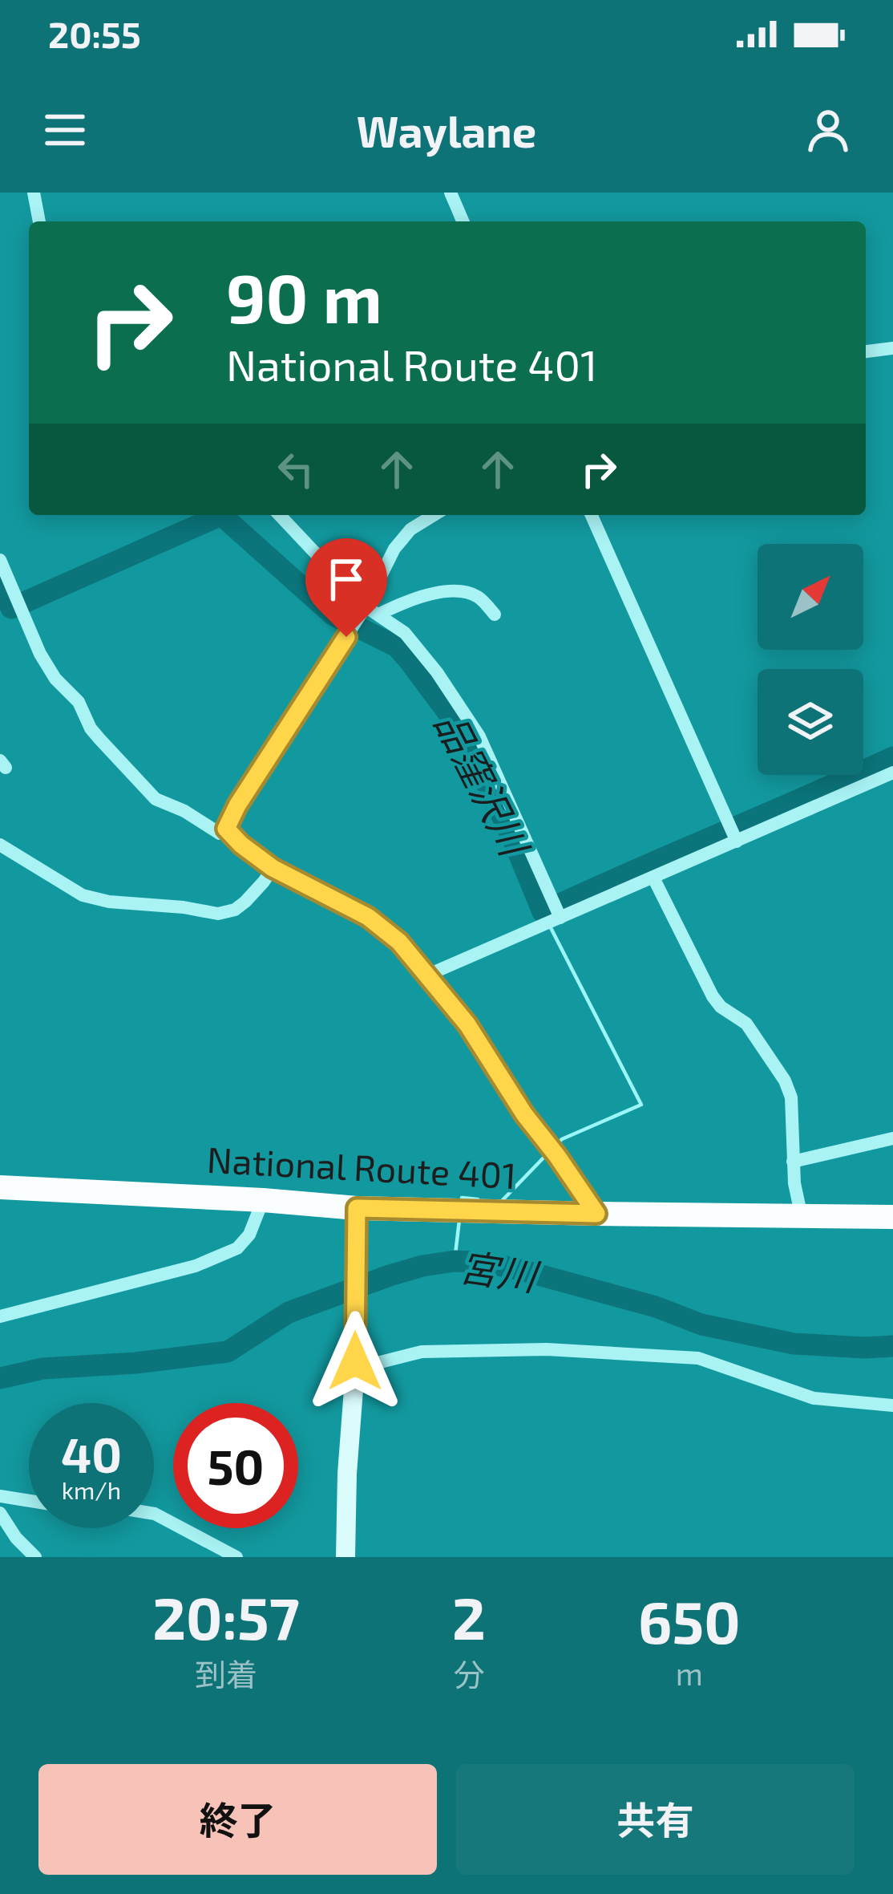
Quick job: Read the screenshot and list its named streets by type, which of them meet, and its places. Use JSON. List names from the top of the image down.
{
  "streets": {
    "highway": ["National Route 401"]
  },
  "water": ["品窪沢川", "宮川"],
  "north": "top right",
  "page": {
    "status": "20:55",
    "header": "Waylane",
    "turn": ["90 m", "National Route 401"],
    "speed": "40 km/h",
    "limit": "50",
    "eta": [
      "20:57",
      "到着",
      "2",
      "分",
      "650",
      "m"
    ],
    "buttons": ["終了", "共有"]
  }
}
